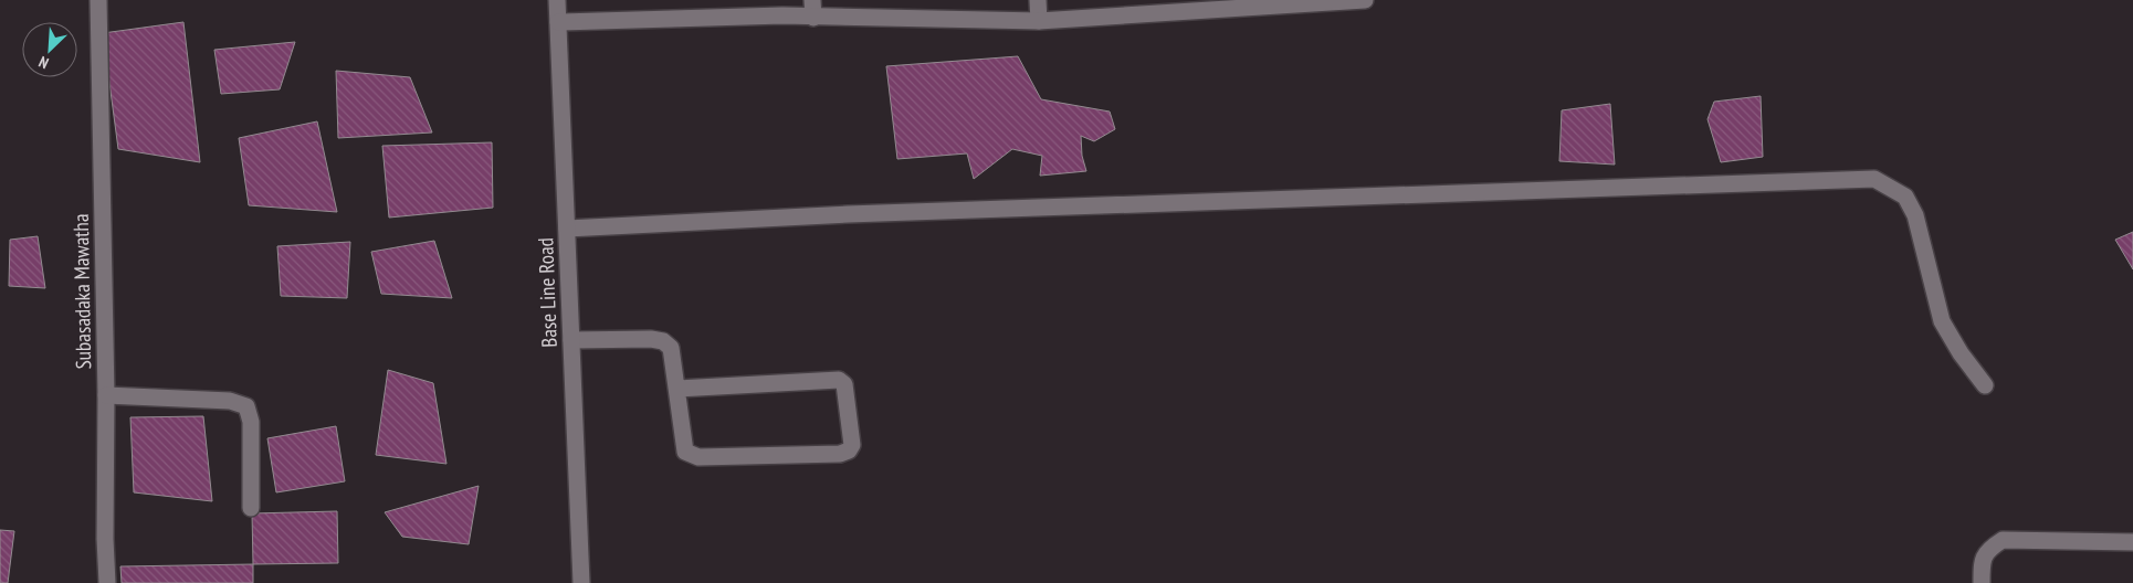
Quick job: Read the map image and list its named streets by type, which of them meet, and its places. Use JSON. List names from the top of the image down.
{
  "streets": {
    "street": ["Subasadaka Mawatha", "Base Line Road"]
  },
  "north": "bottom left"
}
